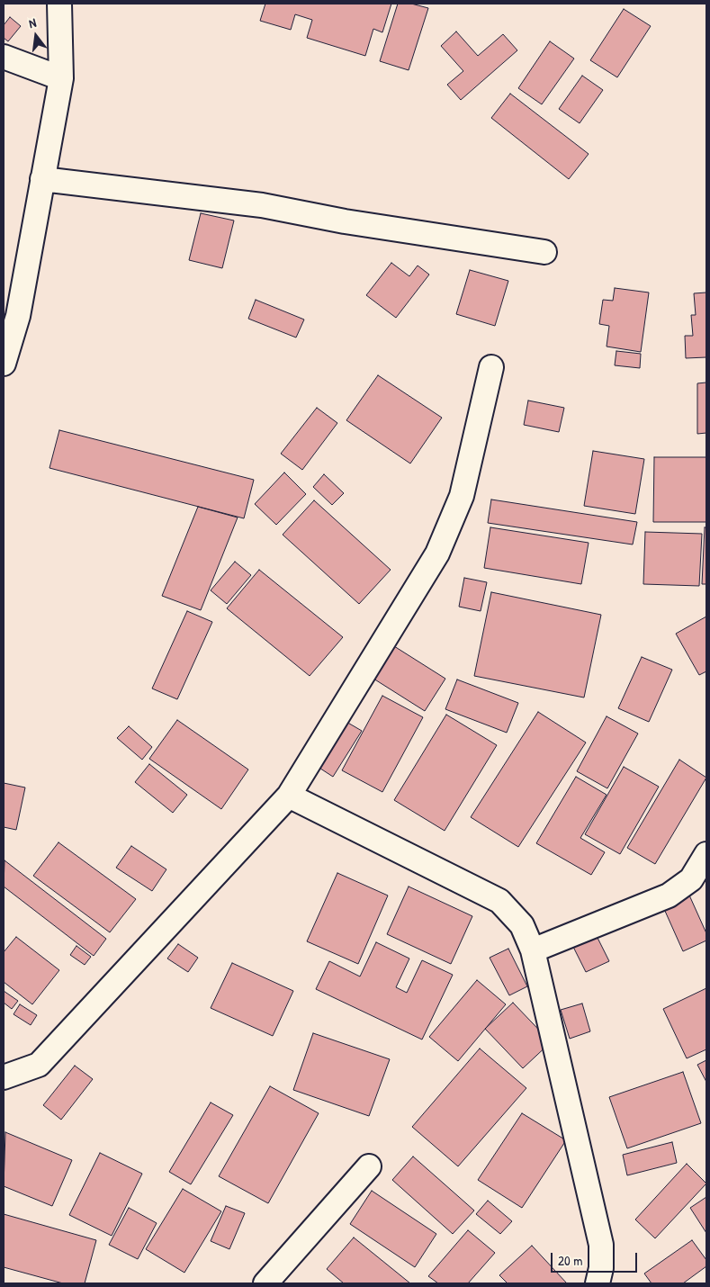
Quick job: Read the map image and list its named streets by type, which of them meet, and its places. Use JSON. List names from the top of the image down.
{
  "scale_bar": "20 m",
  "north": "top"
}
